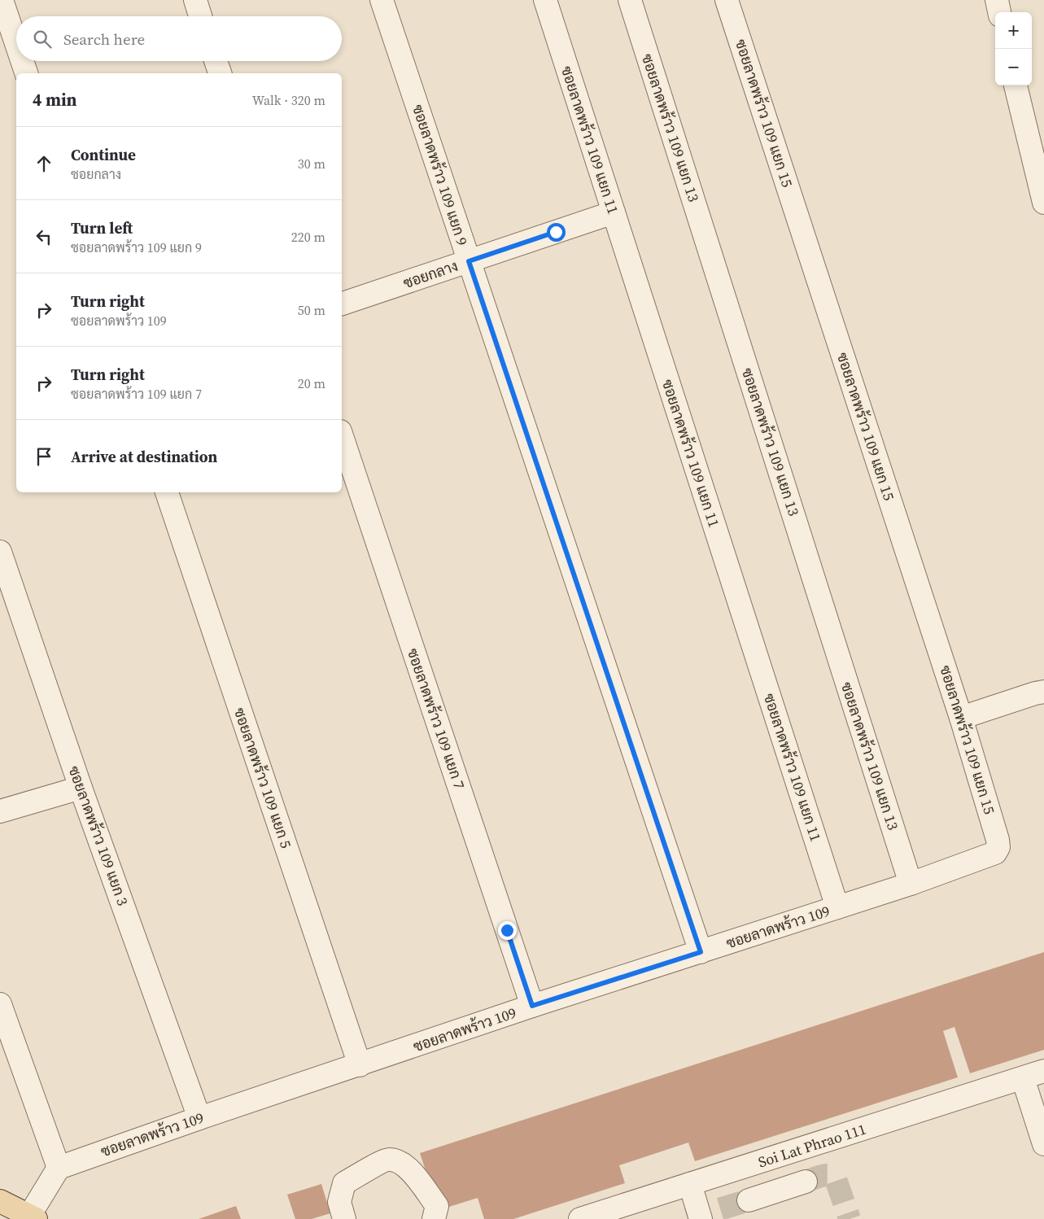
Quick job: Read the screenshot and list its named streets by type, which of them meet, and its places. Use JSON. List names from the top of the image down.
{
  "streets": {
    "street": [
      "ซอยลาดพร้าว 109 แยก 15",
      "ซอยลาดพร้าว 109 แยก 13",
      "ซอยลาดพร้าว 109 แยก 11",
      "ซอยลาดพร้าว 109 แยก 9",
      "ซอยกลาง",
      "ซอยลาดพร้าว 109 แยก 7",
      "ซอยลาดพร้าว 109 แยก 5",
      "ซอยลาดพร้าว 109 แยก 3",
      "ซอยลาดพร้าว 109",
      "Soi Lat Phrao 111"
    ]
  },
  "crossings": [
    ["ซอยลาดพร้าว 109 แยก 15", "ซอยลาดพร้าว 109"],
    ["ซอยลาดพร้าว 109 แยก 13", "ซอยลาดพร้าว 109"],
    ["ซอยลาดพร้าว 109 แยก 11", "ซอยกลาง"],
    ["ซอยลาดพร้าว 109 แยก 11", "ซอยลาดพร้าว 109"],
    ["ซอยลาดพร้าว 109 แยก 9", "ซอยกลาง"],
    ["ซอยลาดพร้าว 109 แยก 9", "ซอยลาดพร้าว 109"],
    ["ซอยลาดพร้าว 109 แยก 7", "ซอยลาดพร้าว 109"],
    ["ซอยลาดพร้าว 109 แยก 5", "ซอยลาดพร้าว 109"],
    ["ซอยลาดพร้าว 109 แยก 3", "ซอยลาดพร้าว 109"]
  ],
  "page": {
    "map_buttons": ["+", "−"],
    "search": "Search here",
    "heading": ["4 min", "Walk · 320 m"],
    "list": [
      ["Continue", "ซอยกลาง", "30 m"],
      ["Turn left", "ซอยลาดพร้าว 109 แยก 9", "220 m"],
      ["Turn right", "ซอยลาดพร้าว 109", "50 m"],
      ["Turn right", "ซอยลาดพร้าว 109 แยก 7", "20 m"],
      "Arrive at destination"
    ]
  }
}
